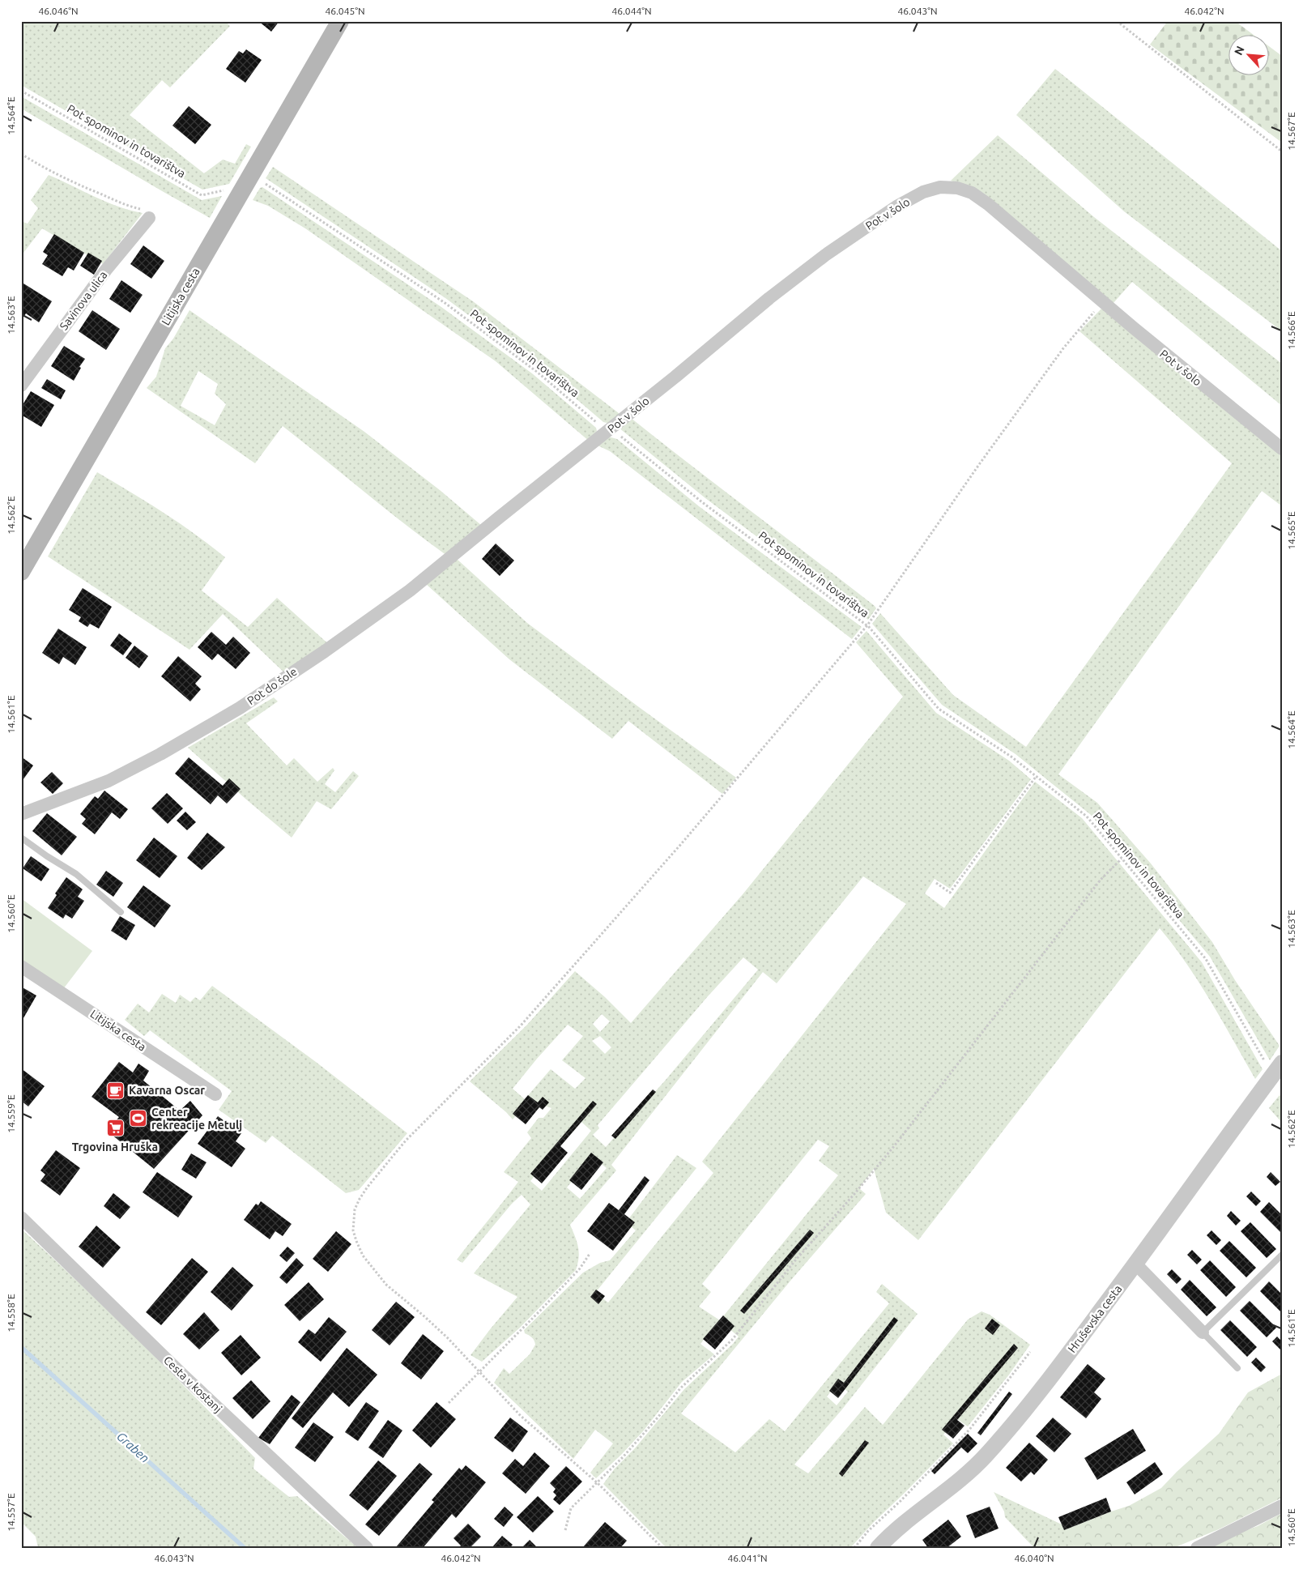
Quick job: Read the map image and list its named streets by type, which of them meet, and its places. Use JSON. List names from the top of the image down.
{
  "streets": {
    "main road": ["Litijska cesta"],
    "street": [
      "Pot v šolo",
      "Savinova ulica",
      "Pot do šole",
      "Hruševska cesta",
      "Cesta v kostanj"
    ],
    "path": ["Pot spominov in tovarištva"]
  },
  "crossings": [
    ["Pot spominov in tovarištva", "Pot v šolo"],
    ["Pot spominov in tovarištva", "Hruševska cesta"],
    ["Pot v šolo", "Pot do šole"]
  ],
  "water": ["Graben"],
  "places": {
    "cafe": ["Kavarna Oscar"],
    "sports": ["Center rekreacije Metulj"],
    "supermarket": ["Trgovina Hruška"]
  },
  "north": "top left",
  "coordinates": [
    "46.046°N",
    "46.045°N",
    "46.044°N",
    "46.043°N",
    "46.042°N",
    "14.564°E",
    "14.567°E",
    "14.563°E",
    "14.566°E",
    "14.562°E",
    "14.565°E",
    "14.561°E",
    "14.560°E",
    "14.559°E",
    "14.558°E",
    "14.557°E",
    "46.041°N",
    "46.040°N"
  ]
}
